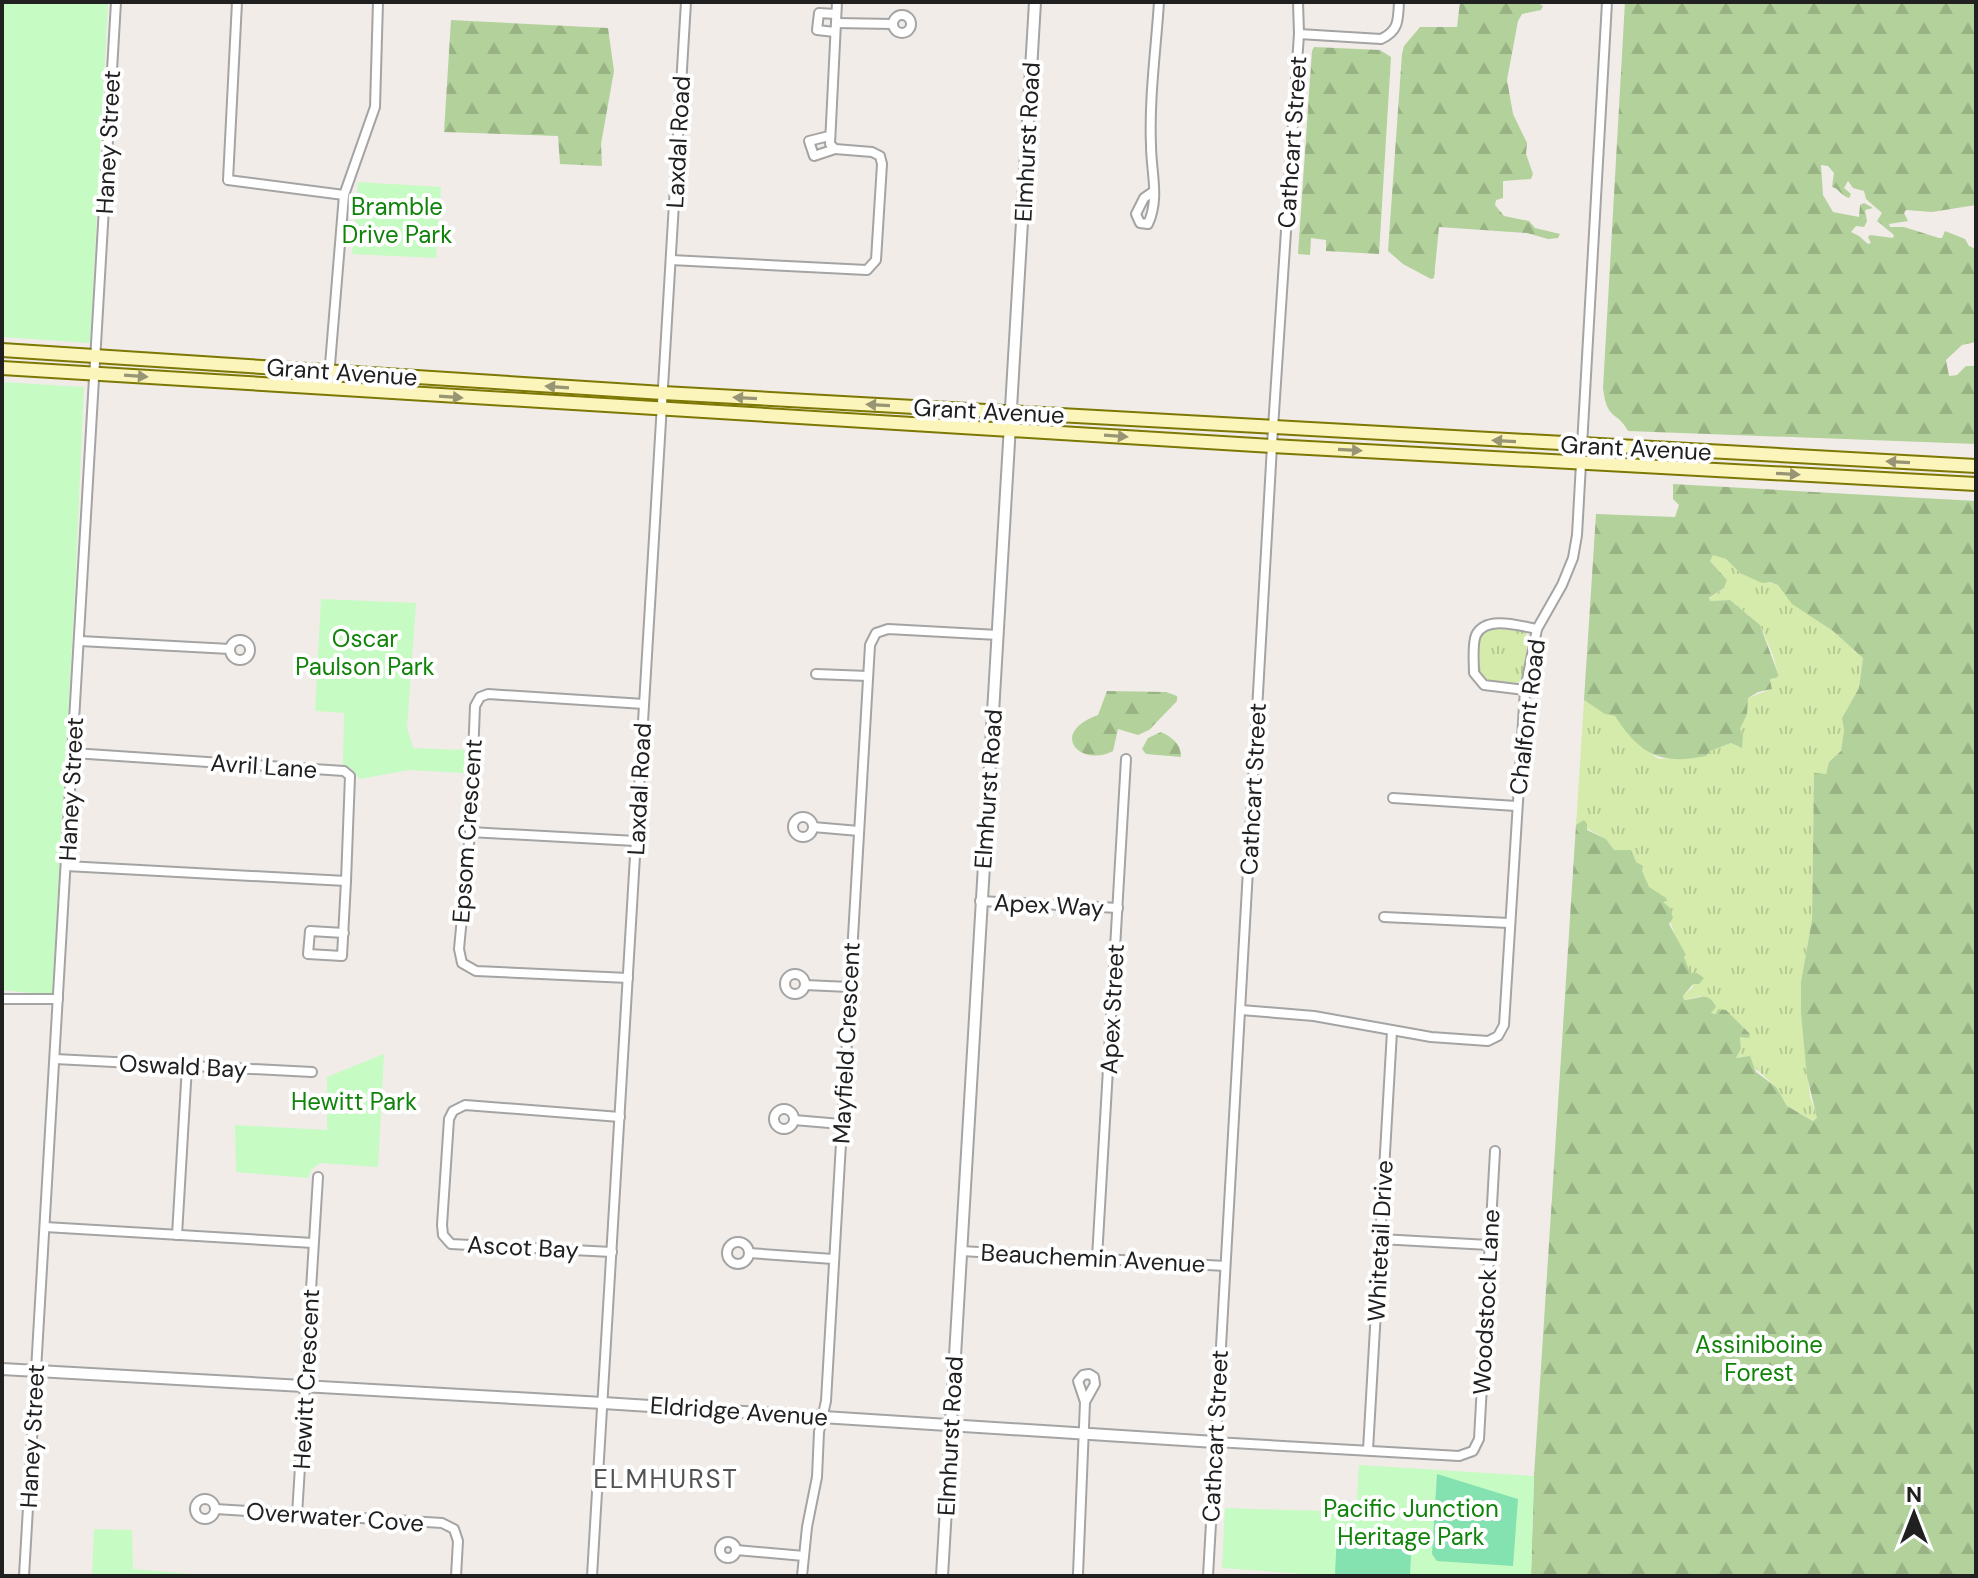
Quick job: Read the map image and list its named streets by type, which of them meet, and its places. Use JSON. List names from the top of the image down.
{
  "streets": {
    "main road": ["Grant Avenue"],
    "street": [
      "Haney Street",
      "Laxdal Road",
      "Elmhurst Road",
      "Cathcart Street",
      "Chalfont Road",
      "Avril Lane",
      "Epsom Crescent",
      "Apex Way",
      "Apex Street",
      "Mayfield Crescent",
      "Oswald Bay",
      "Whitetail Drive",
      "Ascot Bay",
      "Beauchemin Avenue",
      "Woodstock Lane",
      "Hewitt Crescent",
      "Eldridge Avenue",
      "Overwater Cove"
    ]
  },
  "crossings": [
    ["Haney Street", "Grant Avenue"],
    ["Haney Street", "Avril Lane"],
    ["Haney Street", "Oswald Bay"],
    ["Haney Street", "Eldridge Avenue"],
    ["Laxdal Road", "Grant Avenue"],
    ["Laxdal Road", "Epsom Crescent"],
    ["Laxdal Road", "Ascot Bay"],
    ["Laxdal Road", "Eldridge Avenue"],
    ["Elmhurst Road", "Grant Avenue"],
    ["Elmhurst Road", "Apex Way"],
    ["Elmhurst Road", "Mayfield Crescent"],
    ["Elmhurst Road", "Beauchemin Avenue"],
    ["Elmhurst Road", "Eldridge Avenue"],
    ["Cathcart Street", "Grant Avenue"],
    ["Cathcart Street", "Chalfont Road"],
    ["Cathcart Street", "Beauchemin Avenue"],
    ["Cathcart Street", "Eldridge Avenue"],
    ["Grant Avenue", "Chalfont Road"],
    ["Chalfont Road", "Whitetail Drive"],
    ["Apex Way", "Apex Street"],
    ["Apex Street", "Beauchemin Avenue"],
    ["Mayfield Crescent", "Eldridge Avenue"],
    ["Whitetail Drive", "Eldridge Avenue"],
    ["Woodstock Lane", "Eldridge Avenue"],
    ["Hewitt Crescent", "Eldridge Avenue"],
    ["Hewitt Crescent", "Overwater Cove"]
  ],
  "districts": ["ELMHURST"],
  "parks": [
    "Bramble Drive Park",
    "Oscar Paulson Park",
    "Hewitt Park",
    "Assiniboine Forest",
    "Pacific Junction Heritage Park"
  ],
  "north": "top"
}
